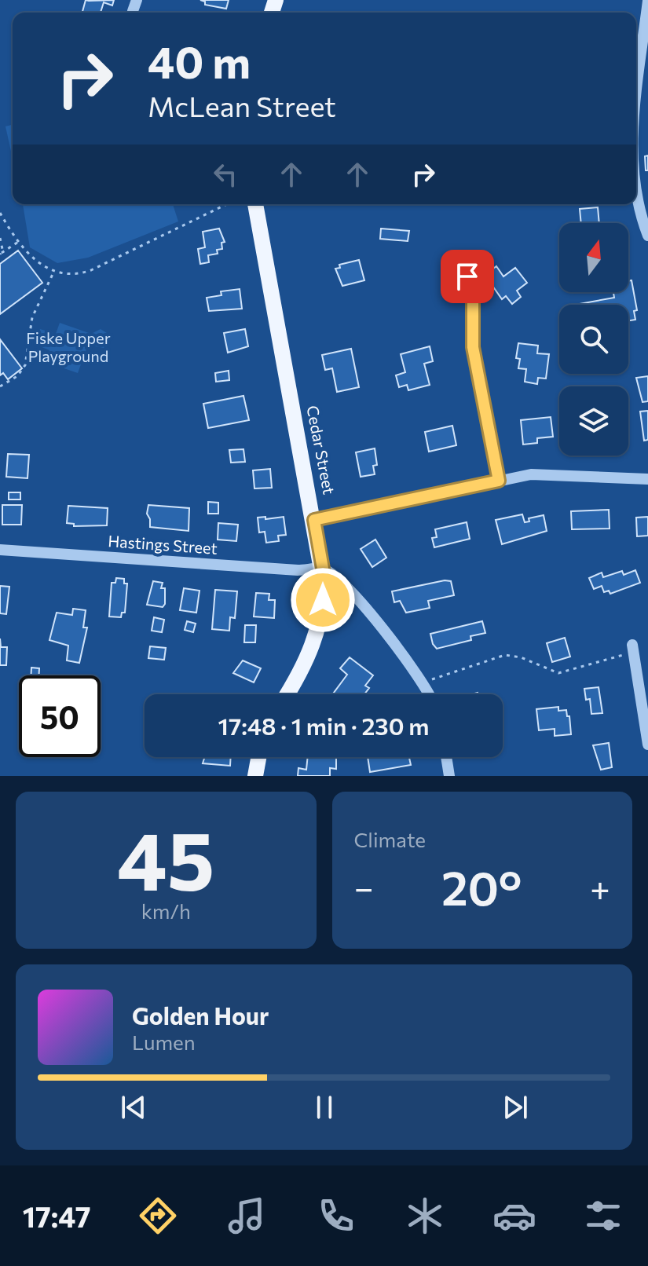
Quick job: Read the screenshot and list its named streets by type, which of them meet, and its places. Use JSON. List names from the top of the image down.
{
  "streets": {
    "main road": ["Cedar Street"],
    "street": ["Hastings Street"]
  },
  "crossings": [
    ["Cedar Street", "Hastings Street"]
  ],
  "parks": ["Fiske Upper Playground"],
  "north": "top",
  "page": {
    "turn": ["40 m", "McLean Street"],
    "limit": "50",
    "trip": "17:48 · 1 min · 230 m",
    "tile": [
      ["45", "km/h"],
      "Climate"
    ],
    "heat": ["−", "20°", "+"],
    "song": ["Golden Hour", "Lumen"],
    "tabs": "17:47"
  }
}
